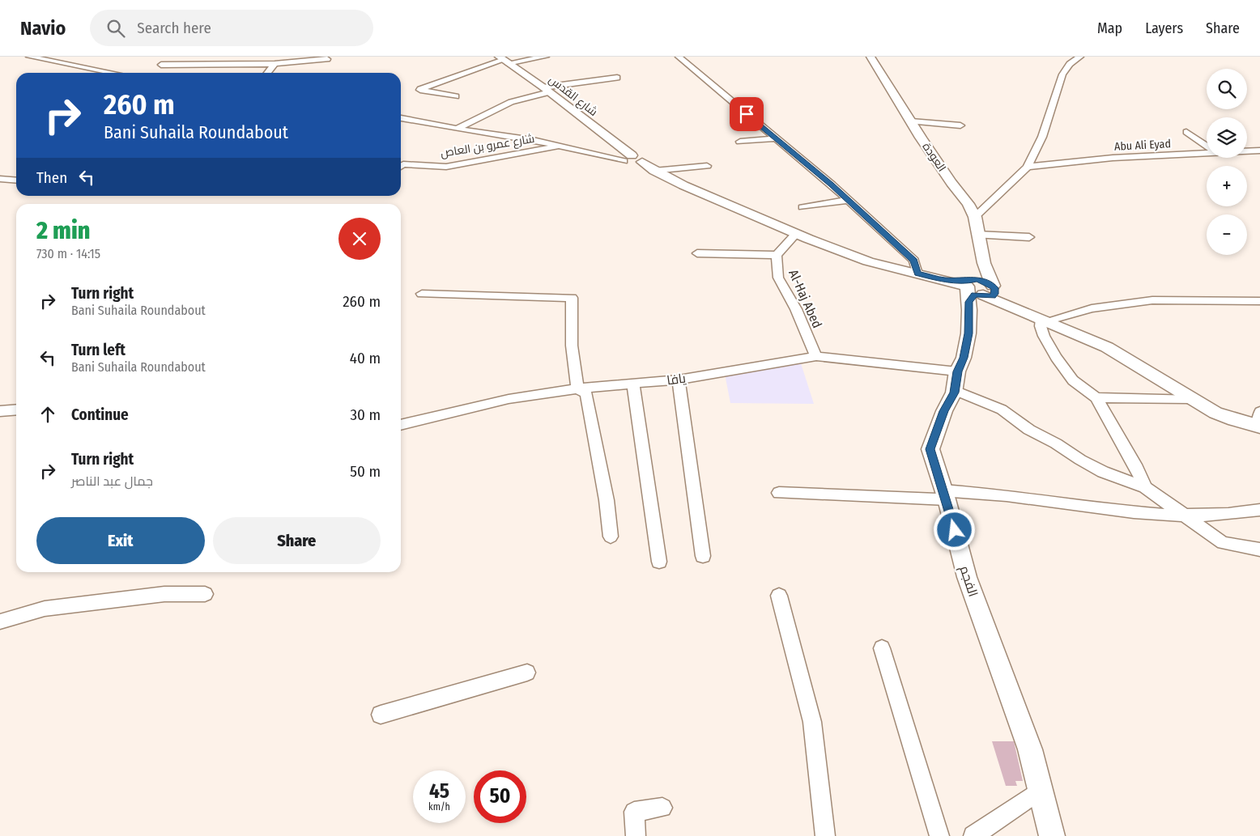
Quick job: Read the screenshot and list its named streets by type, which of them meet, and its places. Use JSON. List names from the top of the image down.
{
  "streets": {
    "main road": ["شارع القدس", "العودة", "الفجم"],
    "street": [
      "Abu Ali Eyad",
      "شارع عمرو بن العاص",
      "Al-Haj Abed",
      "يافا"
    ]
  },
  "crossings": [
    ["العودة", "الفجم"],
    ["Al-Haj Abed", "يافا"],
    ["يافا", "الفجم"]
  ],
  "page": {
    "header": "Navio",
    "search": "Search here",
    "nav": ["Map", "Layers", "Share"],
    "map_buttons": ["+", "−"],
    "turn": ["260 m", "Bani Suhaila Roundabout"],
    "then": "Then",
    "heading": ["2 min", "730 m · 14:15"],
    "list": [
      {
        "name": "Turn right",
        "note": "Bani Suhaila Roundabout",
        "value": "260 m"
      },
      {
        "name": "Turn left",
        "note": "Bani Suhaila Roundabout",
        "value": "40 m"
      },
      {
        "name": "Continue",
        "value": "30 m"
      },
      {
        "name": "Turn right",
        "note": "جمال عبد الناصر",
        "value": "50 m"
      }
    ],
    "buttons": ["Exit", "Share"],
    "speed": "45 km/h",
    "limit": "50"
  }
}
